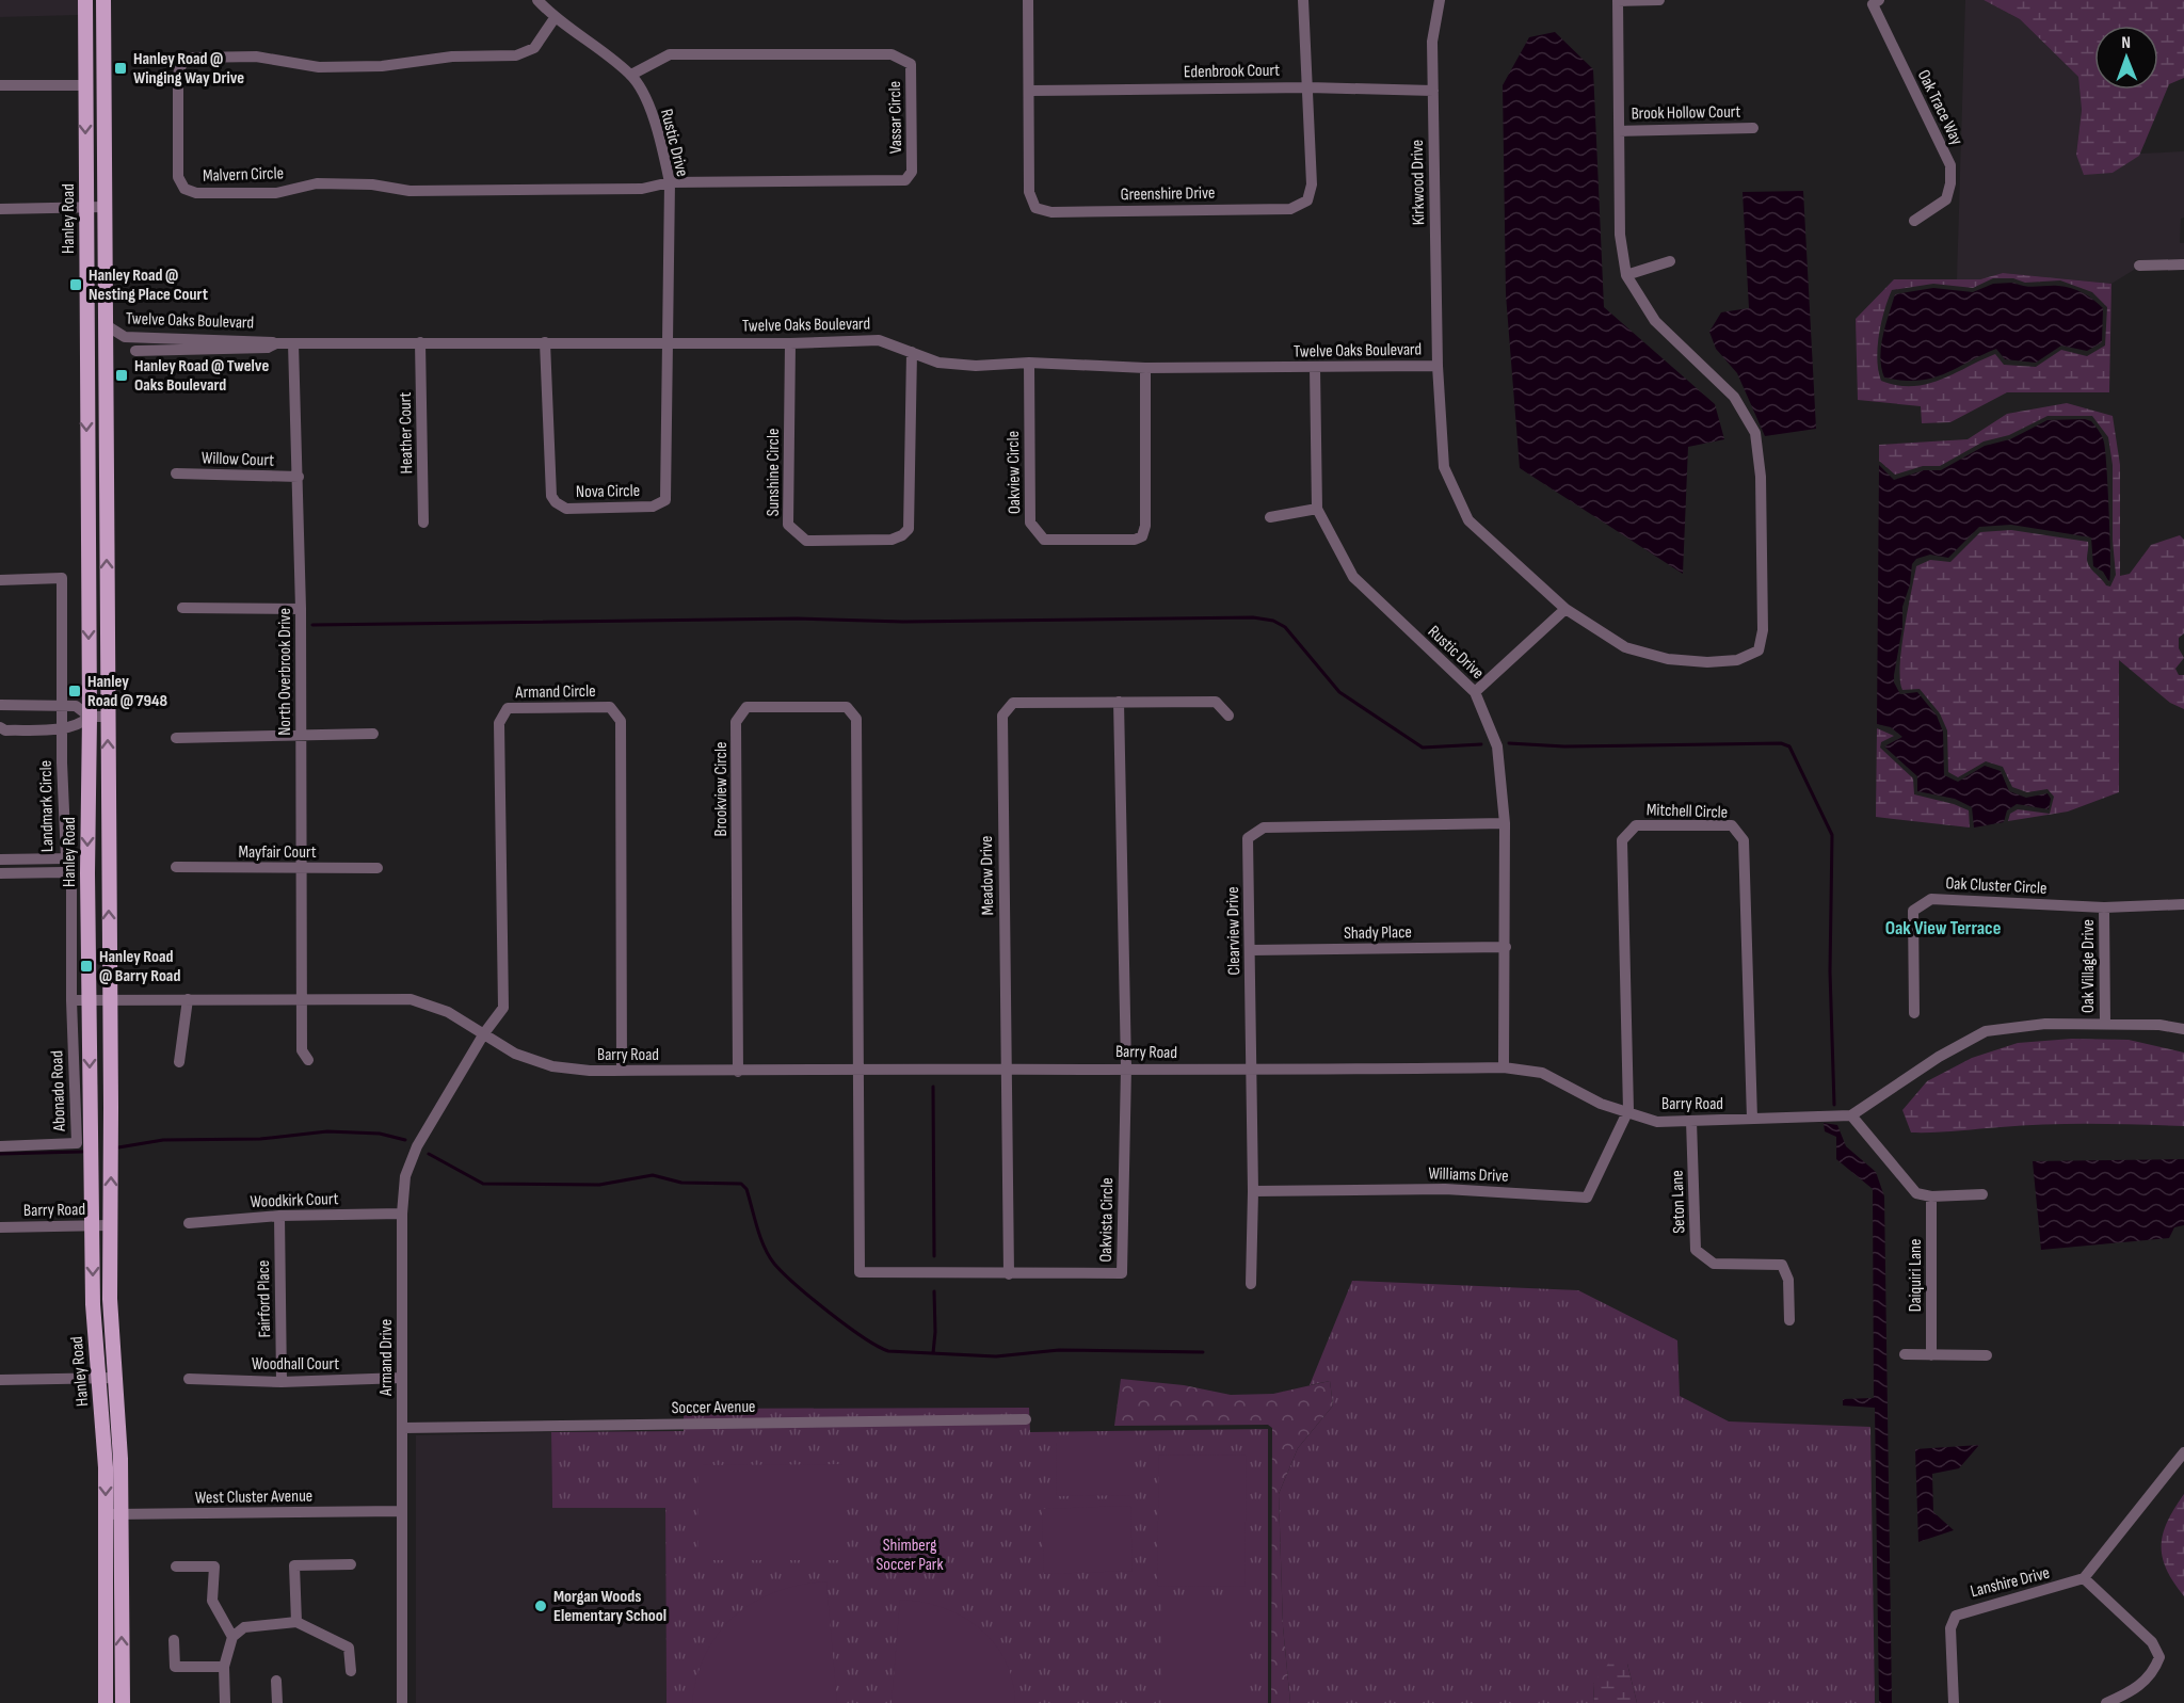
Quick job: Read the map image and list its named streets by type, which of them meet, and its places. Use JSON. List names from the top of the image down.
{
  "streets": {
    "main road": ["Hanley Road"],
    "street": [
      "Edenbrook Court",
      "Oak Trace Way",
      "Brook Hollow Court",
      "Vassar Circle",
      "Rustic Drive",
      "Malvern Circle",
      "Kirkwood Drive",
      "Greenshire Drive",
      "Twelve Oaks Boulevard",
      "Heather Court",
      "Willow Court",
      "Sunshine Circle",
      "Oakview Circle",
      "Nova Circle",
      "North Overbrook Drive",
      "Armand Circle",
      "Brookview Circle",
      "Landmark Circle",
      "Mitchell Circle",
      "Mayfair Court",
      "Meadow Drive",
      "Oak Cluster Circle",
      "Clearview Drive",
      "Shady Place",
      "Oak Village Drive",
      "Barry Road",
      "Abonado Road",
      "Williams Drive",
      "Woodkirk Court",
      "Seton Lane",
      "Oakvista Circle",
      "Daiquiri Lane",
      "Fairford Place",
      "Armand Drive",
      "Woodhall Court",
      "Soccer Avenue",
      "West Cluster Avenue",
      "Lanshire Drive"
    ]
  },
  "crossings": [
    ["Edenbrook Court", "Kirkwood Drive"],
    ["Edenbrook Court", "Greenshire Drive"],
    ["Brook Hollow Court", "Twelve Oaks Boulevard"],
    ["Vassar Circle", "Rustic Drive"],
    ["Vassar Circle", "Malvern Circle"],
    ["Rustic Drive", "Malvern Circle"],
    ["Rustic Drive", "Twelve Oaks Boulevard"],
    ["Rustic Drive", "Nova Circle"],
    ["Rustic Drive", "Clearview Drive"],
    ["Rustic Drive", "Shady Place"],
    ["Rustic Drive", "Barry Road"],
    ["Kirkwood Drive", "Twelve Oaks Boulevard"],
    ["Hanley Road", "Twelve Oaks Boulevard"],
    ["Hanley Road", "Barry Road"],
    ["Hanley Road", "West Cluster Avenue"],
    ["Twelve Oaks Boulevard", "Heather Court"],
    ["Twelve Oaks Boulevard", "Sunshine Circle"],
    ["Twelve Oaks Boulevard", "Oakview Circle"],
    ["Twelve Oaks Boulevard", "Nova Circle"],
    ["Twelve Oaks Boulevard", "North Overbrook Drive"],
    ["Willow Court", "North Overbrook Drive"],
    ["North Overbrook Drive", "Mayfair Court"],
    ["North Overbrook Drive", "Barry Road"],
    ["Armand Circle", "Barry Road"],
    ["Armand Circle", "Armand Drive"],
    ["Brookview Circle", "Barry Road"],
    ["Brookview Circle", "Oakvista Circle"],
    ["Mitchell Circle", "Barry Road"],
    ["Mitchell Circle", "Williams Drive"],
    ["Meadow Drive", "Barry Road"],
    ["Meadow Drive", "Oakvista Circle"],
    ["Oak Cluster Circle", "Oak Village Drive"],
    ["Clearview Drive", "Shady Place"],
    ["Clearview Drive", "Barry Road"],
    ["Clearview Drive", "Williams Drive"],
    ["Barry Road", "Williams Drive"],
    ["Barry Road", "Seton Lane"],
    ["Barry Road", "Oakvista Circle"],
    ["Barry Road", "Armand Drive"],
    ["Woodkirk Court", "Fairford Place"],
    ["Woodkirk Court", "Armand Drive"],
    ["Fairford Place", "Woodhall Court"],
    ["Armand Drive", "Woodhall Court"],
    ["Armand Drive", "Soccer Avenue"],
    ["Armand Drive", "West Cluster Avenue"]
  ],
  "districts": ["Oak View Terrace"],
  "parks": ["Shimberg Soccer Park"],
  "places": {
    "transit": [
      "Hanley Road @ Winging Way Drive",
      "Hanley Road @ Nesting Place Court",
      "Hanley Road @ Twelve Oaks Boulevard",
      "Hanley Road @ 7948",
      "Hanley Road @ Barry Road"
    ],
    "other": ["Morgan Woods Elementary School"]
  },
  "north": "top"
}
